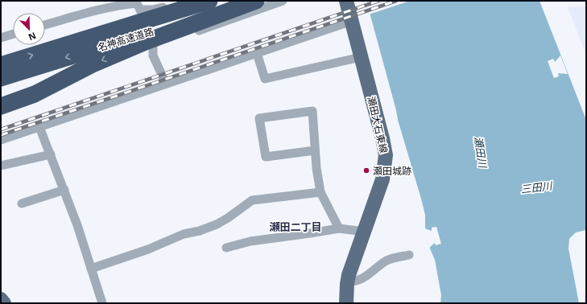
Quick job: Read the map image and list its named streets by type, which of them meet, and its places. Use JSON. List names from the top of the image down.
{
  "streets": {
    "highway": ["名神高速道路"],
    "main road": ["瀬田大石東線"]
  },
  "districts": ["瀬田二丁目"],
  "water": ["瀬田川", "三田川"],
  "places": ["瀬田城跡"],
  "north": "bottom right"
}
